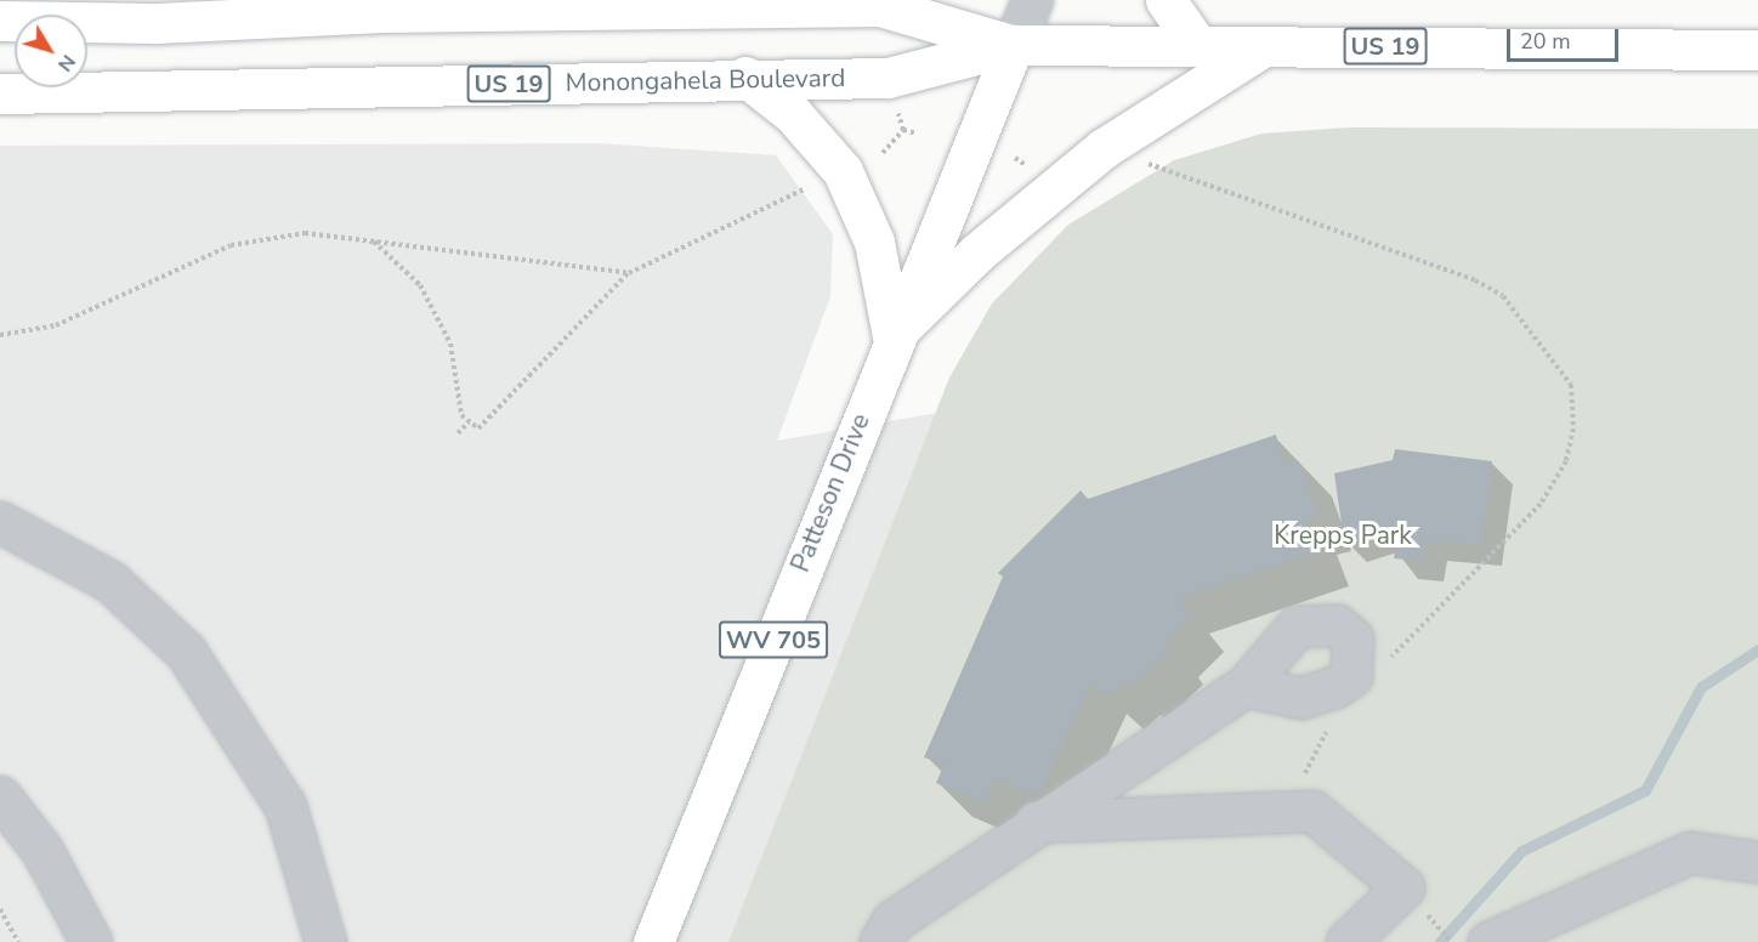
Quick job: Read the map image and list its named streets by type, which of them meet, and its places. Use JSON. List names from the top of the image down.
{
  "streets": {
    "main road": [
      "US 19",
      "Monongahela Boulevard",
      "Patteson Drive",
      "WV 705"
    ]
  },
  "crossings": [
    ["Monongahela Boulevard", "Patteson Drive"]
  ],
  "parks": ["Krepps Park"],
  "scale_bar": "20 m",
  "north": "bottom right"
}
